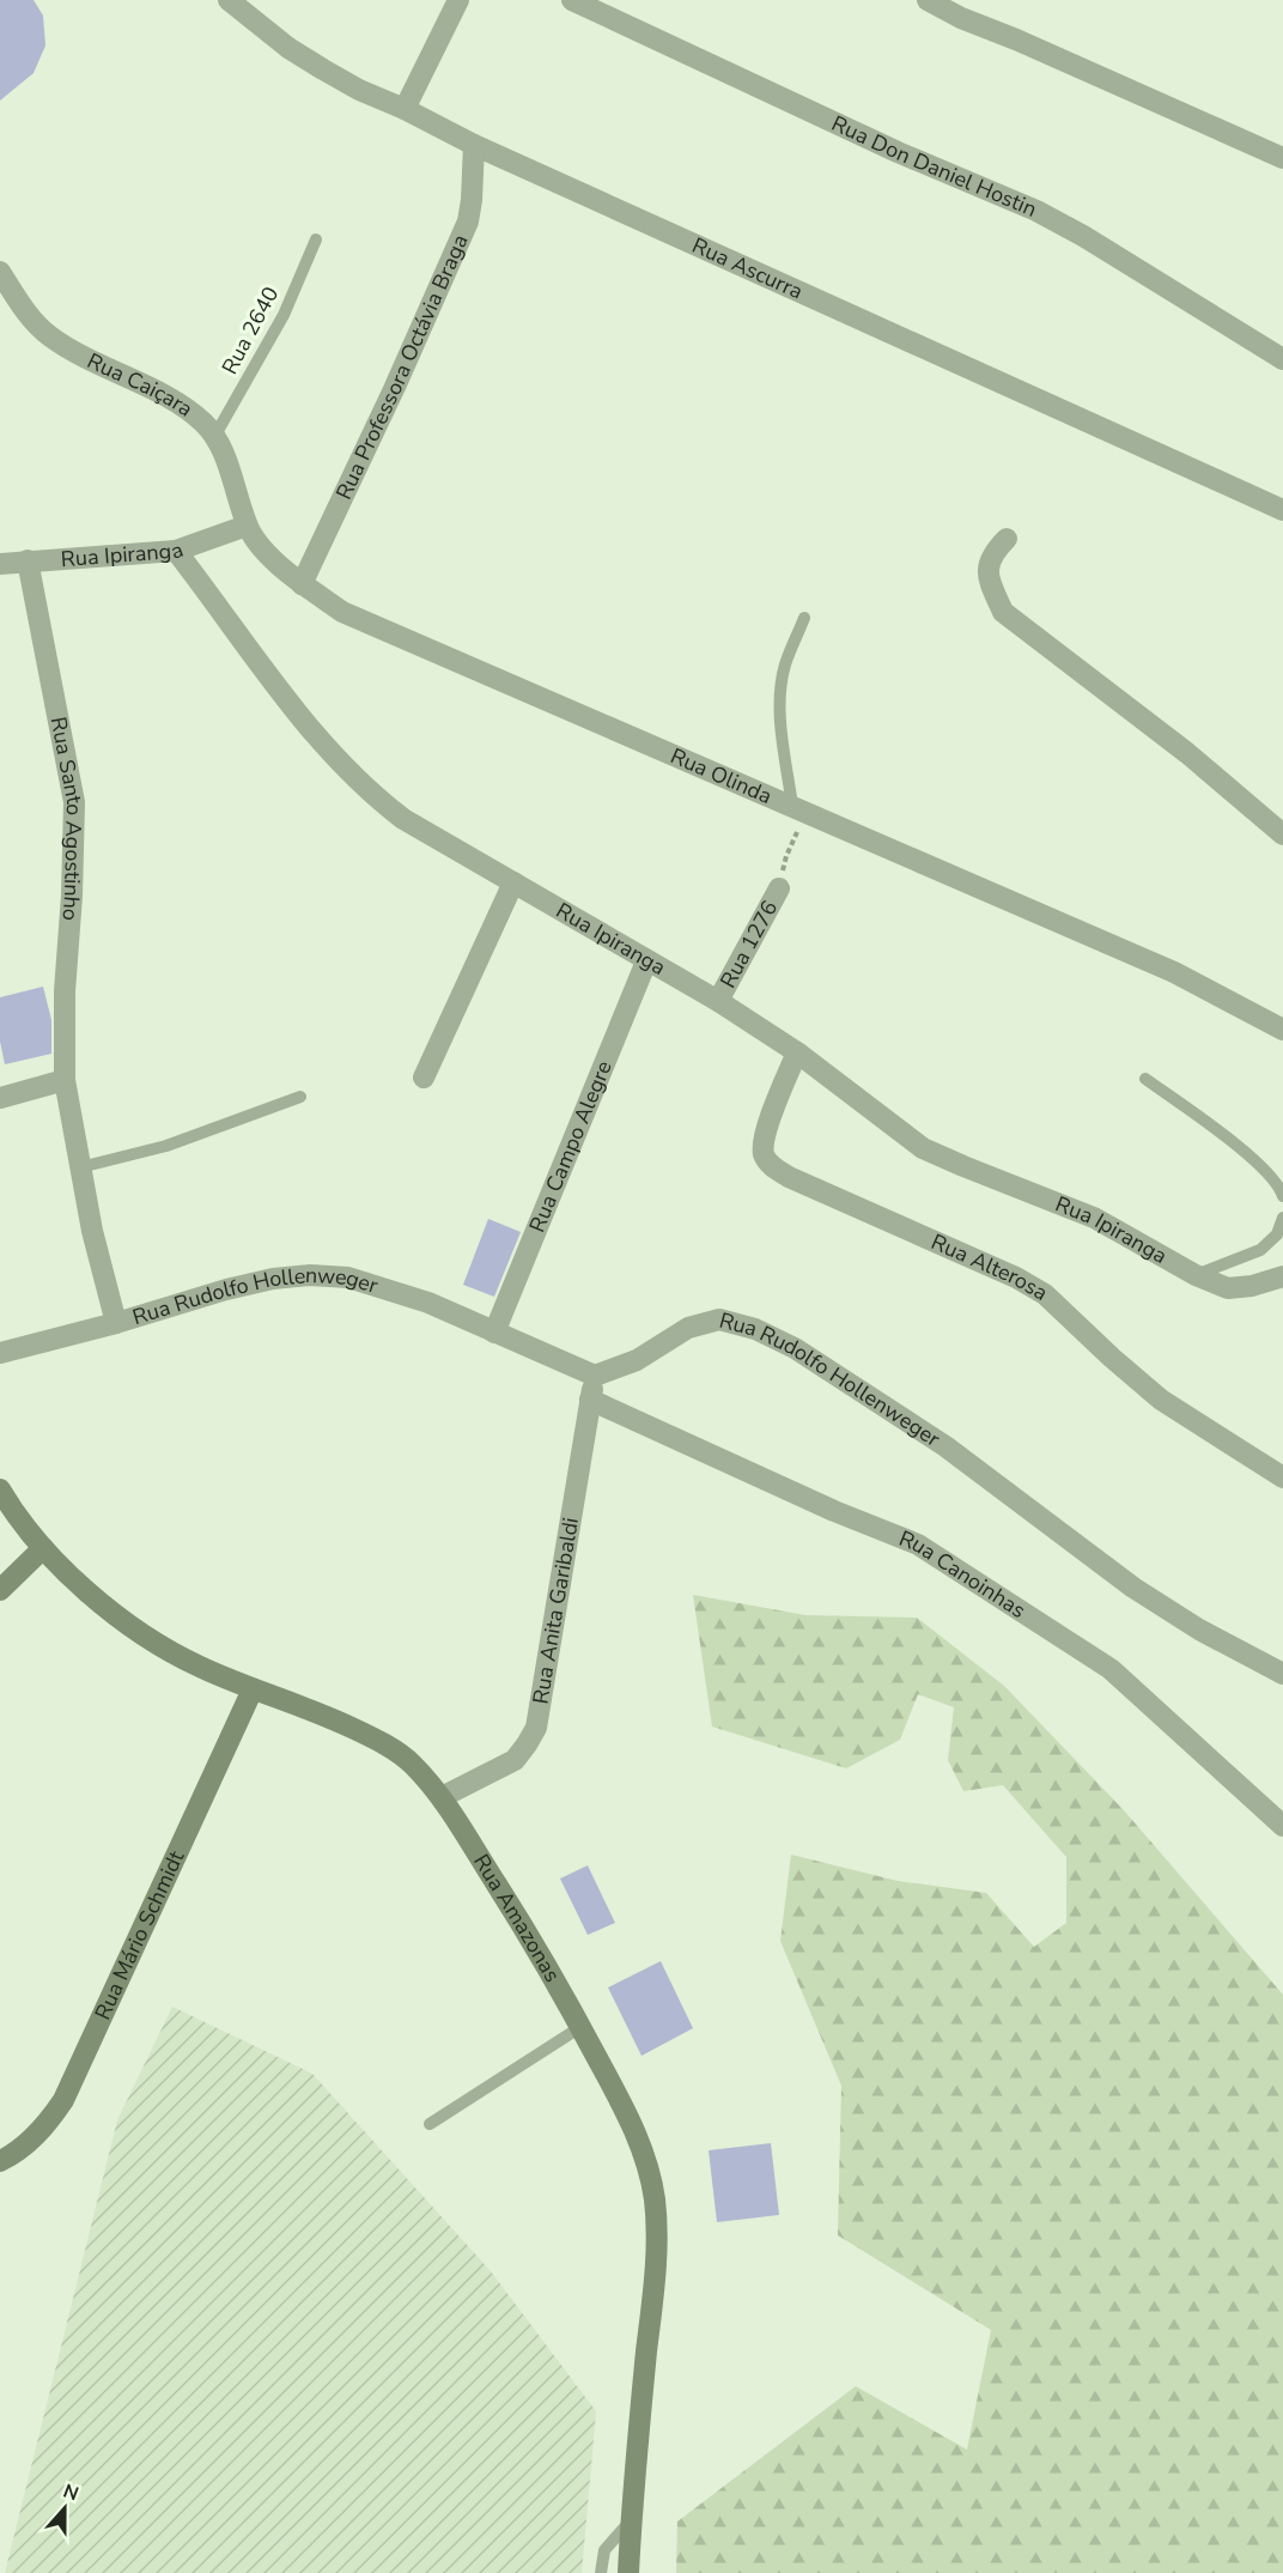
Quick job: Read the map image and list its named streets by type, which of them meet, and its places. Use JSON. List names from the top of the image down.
{
  "streets": {
    "main road": ["Rua Amazonas", "Rua Mário Schmidt"],
    "street": [
      "Rua Don Daniel Hostin",
      "Rua Ascurra",
      "Rua Professora Octávia Braga",
      "Rua Caiçara",
      "Rua Ipiranga",
      "Rua Olinda",
      "Rua Santo Agostinho",
      "Rua 1276",
      "Rua Campo Alegre",
      "Rua Alterosa",
      "Rua Rudolfo Hollenweger",
      "Rua Canoinhas",
      "Rua Anita Garibaldi"
    ],
    "lane": ["Rua 2640"]
  },
  "crossings": [
    ["Rua Ascurra", "Rua Professora Octávia Braga"],
    ["Rua 2640", "Rua Caiçara"],
    ["Rua Professora Octávia Braga", "Rua Olinda"],
    ["Rua Caiçara", "Rua Olinda"],
    ["Rua Ipiranga", "Rua Santo Agostinho"],
    ["Rua Ipiranga", "Rua 1276"],
    ["Rua Ipiranga", "Rua Campo Alegre"],
    ["Rua Ipiranga", "Rua Alterosa"],
    ["Rua Santo Agostinho", "Rua Rudolfo Hollenweger"],
    ["Rua Campo Alegre", "Rua Rudolfo Hollenweger"],
    ["Rua Rudolfo Hollenweger", "Rua Anita Garibaldi"],
    ["Rua Canoinhas", "Rua Anita Garibaldi"],
    ["Rua Anita Garibaldi", "Rua Amazonas"],
    ["Rua Amazonas", "Rua Mário Schmidt"]
  ],
  "north": "top"
}
